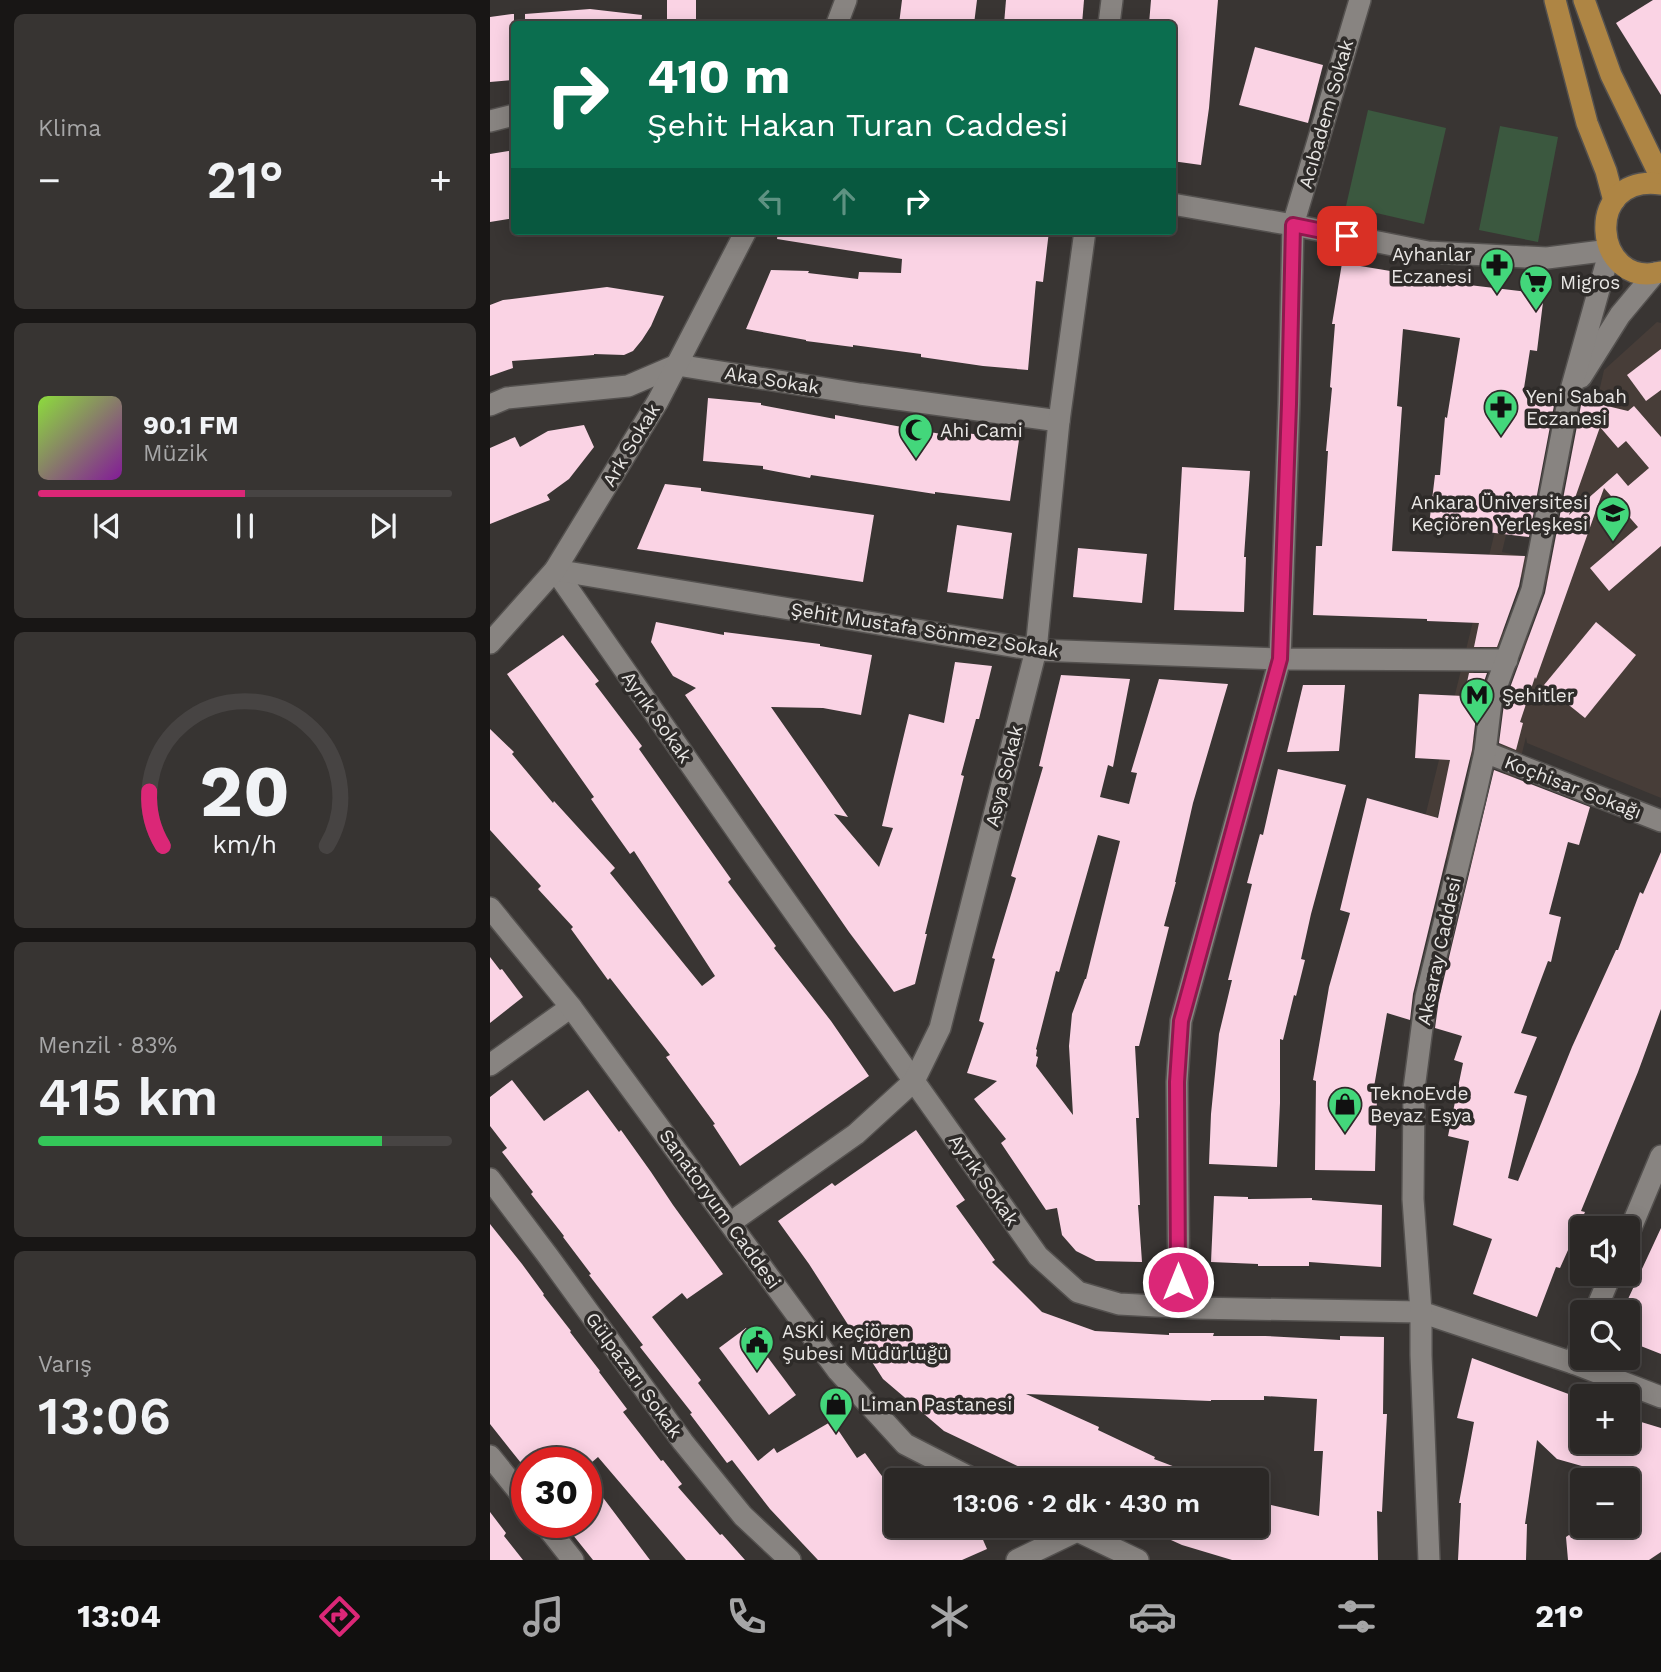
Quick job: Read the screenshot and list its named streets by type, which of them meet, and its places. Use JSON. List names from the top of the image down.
{
  "streets": {
    "street": [
      "Acıbadem Sokak",
      "Aka Sokak",
      "Ark Sokak",
      "Şehit Mustafa Sönmez Sokak",
      "Ayrık Sokak",
      "Asya Sokak",
      "Koçhisar Sokağı",
      "Aksaray Caddesi",
      "Sanatoryum Caddesi",
      "Gülpazarı Sokak"
    ]
  },
  "crossings": [
    ["Acıbadem Sokak", "Şehit Mustafa Sönmez Sokak"],
    ["Acıbadem Sokak", "Ayrık Sokak"],
    ["Aka Sokak", "Ark Sokak"],
    ["Aka Sokak", "Asya Sokak"],
    ["Ark Sokak", "Şehit Mustafa Sönmez Sokak"],
    ["Ark Sokak", "Ayrık Sokak"],
    ["Şehit Mustafa Sönmez Sokak", "Ayrık Sokak"],
    ["Şehit Mustafa Sönmez Sokak", "Asya Sokak"],
    ["Şehit Mustafa Sönmez Sokak", "Aksaray Caddesi"],
    ["Ayrık Sokak", "Asya Sokak"],
    ["Ayrık Sokak", "Aksaray Caddesi"],
    ["Asya Sokak", "Sanatoryum Caddesi"],
    ["Koçhisar Sokağı", "Aksaray Caddesi"]
  ],
  "places": {
    "pharmacy": ["Ayhanlar Eczanesi", "Yeni Sabah Eczanesi"],
    "supermarket": ["Migros"],
    "mosque": ["Ahi Cami"],
    "school or university": ["Ankara Üniversitesi Keçiören Yerleşkesi"],
    "metro station": ["Şehitler"],
    "shop": ["TeknoEvde Beyaz Eşya", "Liman Pastanesi"],
    "public building": ["ASKİ Keçiören Şubesi Müdürlüğü"]
  },
  "page": {
    "tile": [
      "Klima",
      ["Menzil · 83%", "415 km"],
      ["Varış", "13:06"]
    ],
    "turn": ["410 m", "Şehit Hakan Turan Caddesi"],
    "heat": ["−", "21°", "+"],
    "song": ["90.1 FM", "Müzik"],
    "map_buttons": ["+", "−"],
    "limit": "30",
    "trip": "13:06 · 2 dk · 430 m",
    "tabs": ["13:04", "21°"],
    "gauge": ["20", "km/h"]
  }
}
